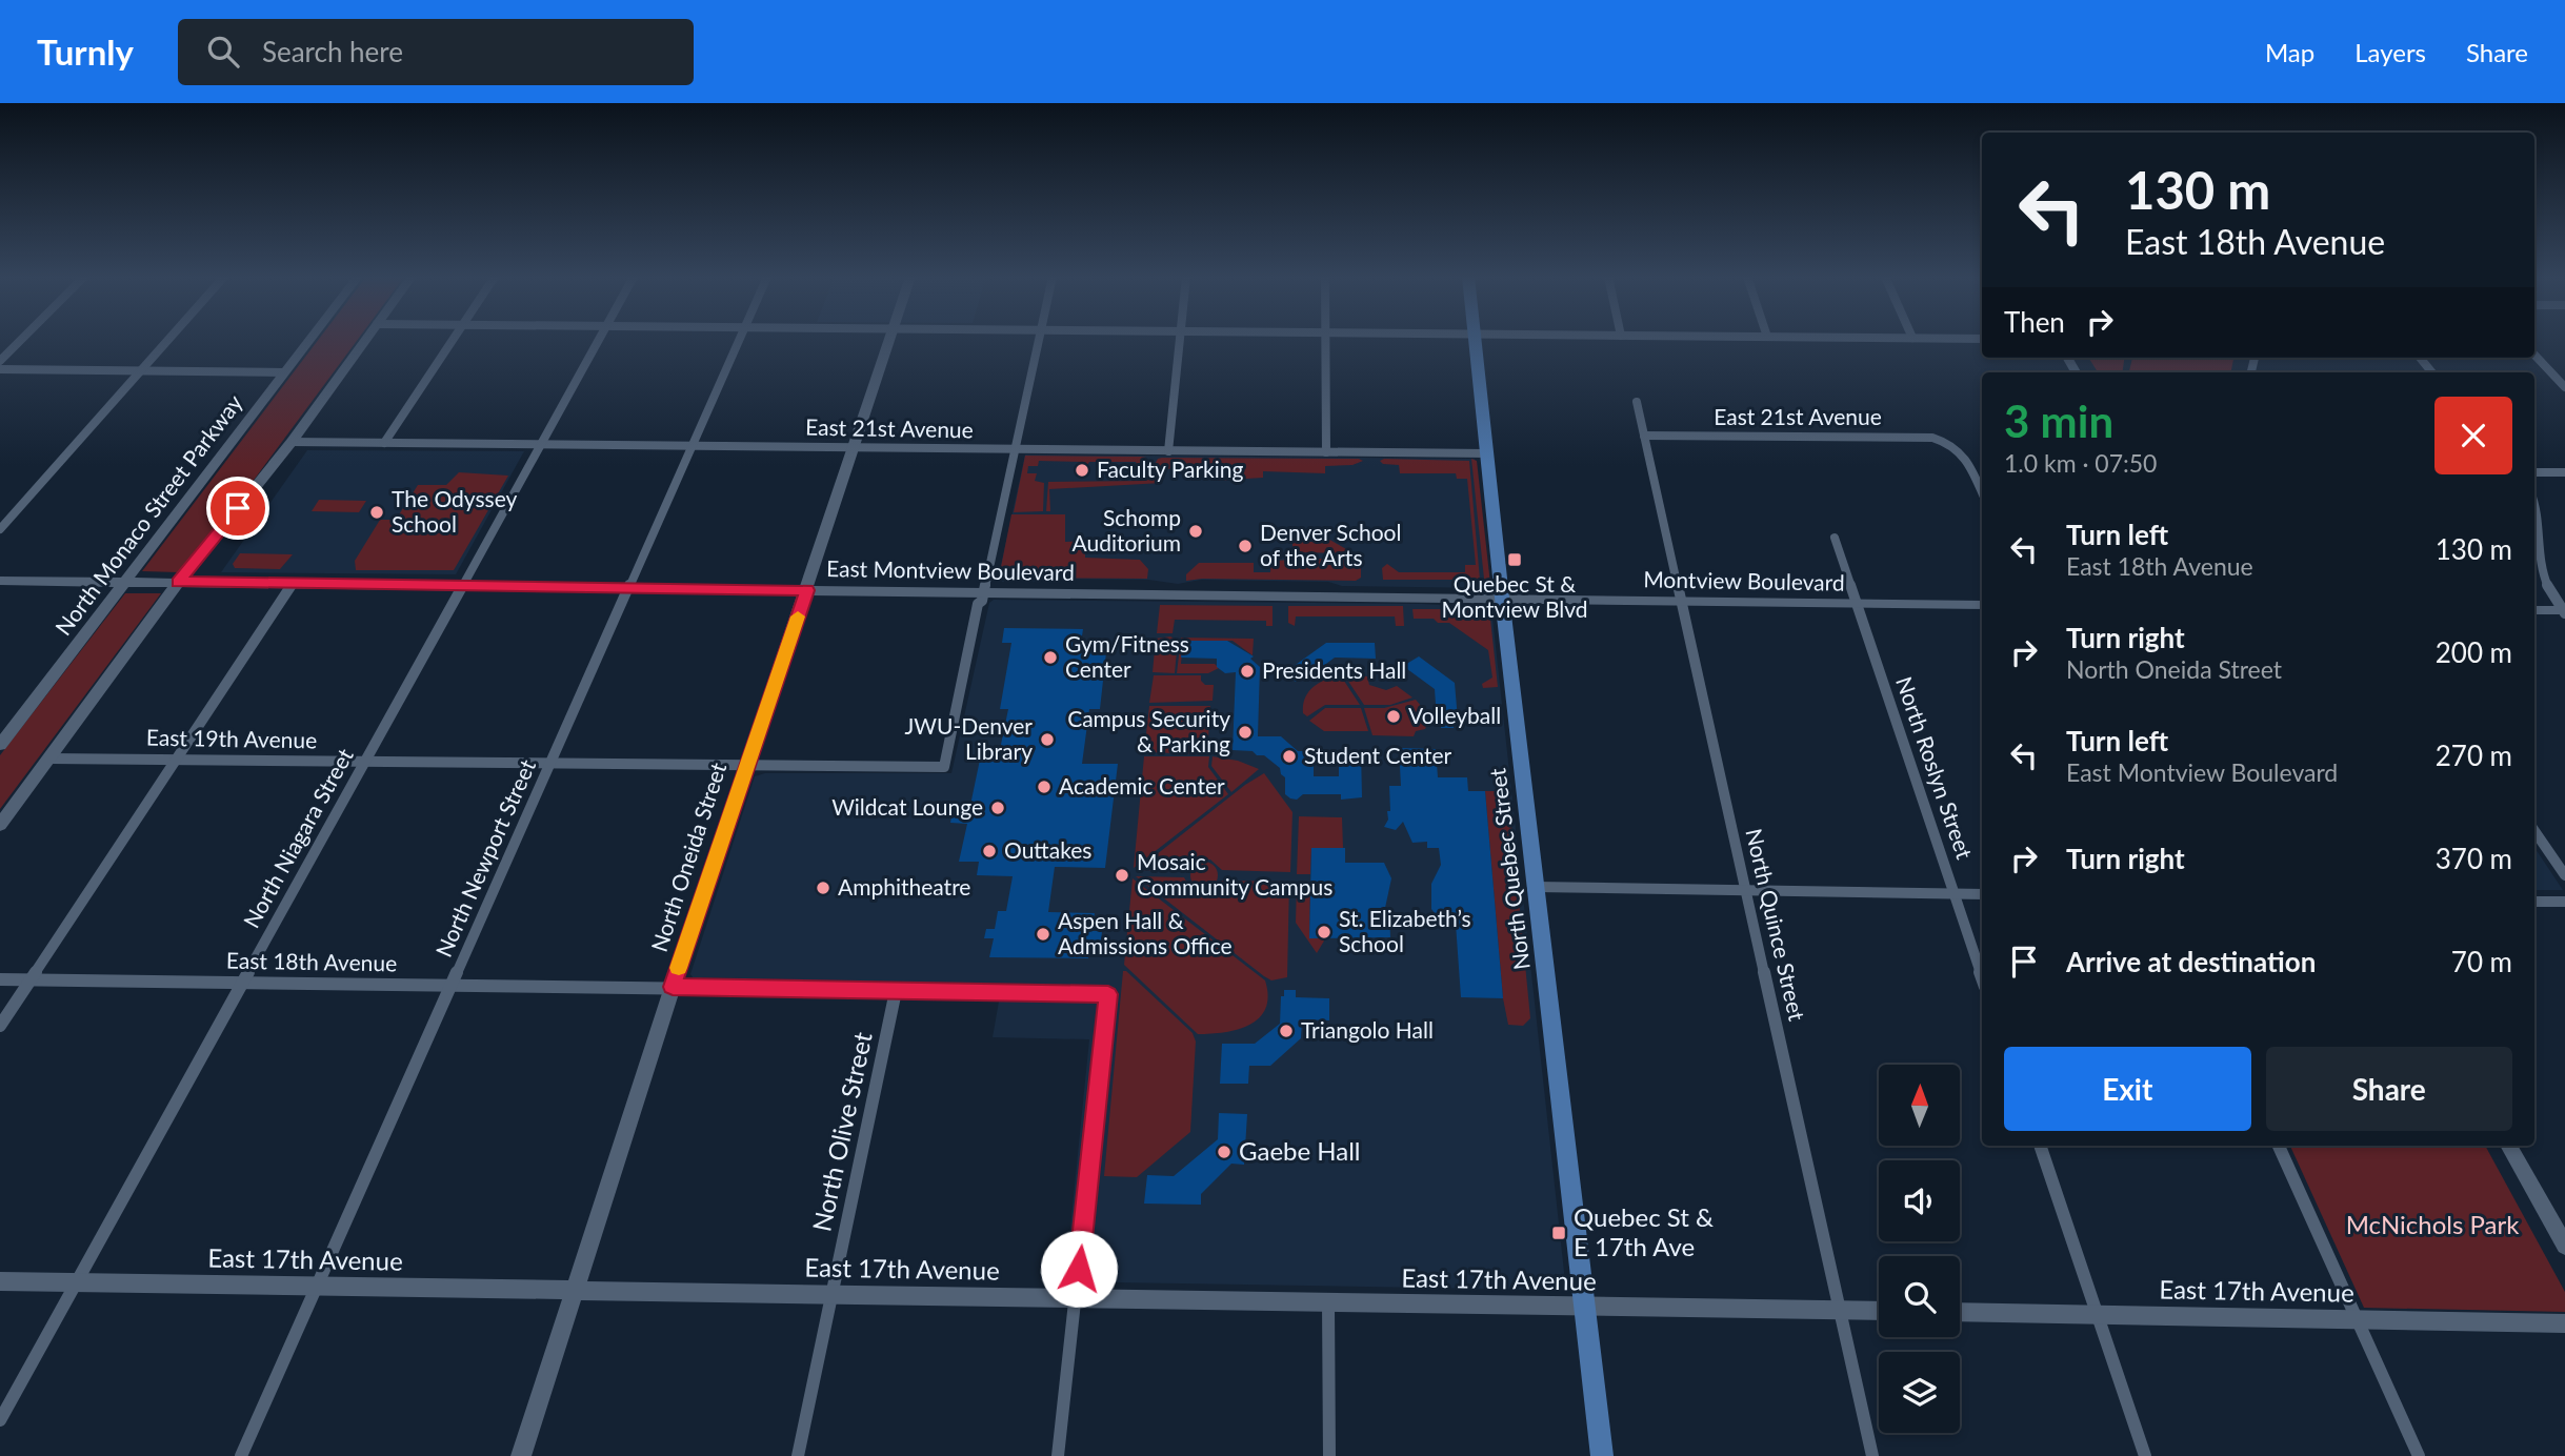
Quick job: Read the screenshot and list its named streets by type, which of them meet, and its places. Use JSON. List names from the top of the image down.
{
  "streets": {
    "main road": [
      "North Monaco Street Parkway",
      "East Montview Boulevard",
      "Montview Boulevard",
      "North Oneida Street",
      "North Quebec Street",
      "East 17th Avenue"
    ],
    "street": [
      "East 21st Avenue",
      "East 19th Avenue",
      "North Roslyn Street",
      "North Niagara Street",
      "North Newport Street",
      "North Quince Street",
      "East 18th Avenue",
      "North Olive Street"
    ]
  },
  "crossings": [
    ["East 21st Avenue", "North Niagara Street"],
    ["East 21st Avenue", "North Oneida Street"],
    ["East 21st Avenue", "North Newport Street"],
    ["East 21st Avenue", "North Quebec Street"],
    ["East 21st Avenue", "North Quince Street"],
    ["North Monaco Street Parkway", "East Montview Boulevard"],
    ["East Montview Boulevard", "Montview Boulevard"],
    ["East Montview Boulevard", "East 19th Avenue"],
    ["East Montview Boulevard", "North Niagara Street"],
    ["East Montview Boulevard", "North Oneida Street"],
    ["East Montview Boulevard", "North Newport Street"],
    ["East Montview Boulevard", "North Quebec Street"],
    ["Montview Boulevard", "North Roslyn Street"],
    ["Montview Boulevard", "North Quebec Street"],
    ["Montview Boulevard", "North Quince Street"],
    ["East 19th Avenue", "North Niagara Street"],
    ["East 19th Avenue", "North Oneida Street"],
    ["East 19th Avenue", "North Newport Street"],
    ["North Niagara Street", "East 18th Avenue"],
    ["North Niagara Street", "East 17th Avenue"],
    ["North Oneida Street", "East 18th Avenue"],
    ["North Oneida Street", "East 17th Avenue"],
    ["North Newport Street", "East 18th Avenue"],
    ["North Newport Street", "East 17th Avenue"],
    ["North Quebec Street", "East 17th Avenue"],
    ["North Quince Street", "East 17th Avenue"],
    ["East 18th Avenue", "North Olive Street"],
    ["East 18th Avenue", "East 17th Avenue"],
    ["North Olive Street", "East 17th Avenue"]
  ],
  "parks": ["McNichols Park"],
  "places": {
    "other": [
      "Faculty Parking",
      "The Odyssey School",
      "Schomp Auditorium",
      "Denver School of the Arts",
      "Gym/Fitness Center",
      "Presidents Hall",
      "Volleyball",
      "Campus Security & Parking",
      "JWU-Denver Library",
      "Student Center",
      "Academic Center",
      "Wildcat Lounge",
      "Outtakes",
      "Mosaic Community Campus",
      "Amphitheatre",
      "St. Elizabeth’s School",
      "Aspen Hall & Admissions Office",
      "Triangolo Hall",
      "Gaebe Hall"
    ],
    "transit": ["Quebec St & Montview Blvd", "Quebec St & E 17th Ave"]
  },
  "north": "top",
  "page": {
    "header": "Turnly",
    "search": "Search here",
    "nav": ["Map", "Layers", "Share"],
    "turn": ["130 m", "East 18th Avenue"],
    "then": "Then",
    "heading": ["3 min", "1.0 km · 07:50"],
    "list": [
      {
        "name": "Turn left",
        "note": "East 18th Avenue",
        "value": "130 m"
      },
      {
        "name": "Turn right",
        "note": "North Oneida Street",
        "value": "200 m"
      },
      {
        "name": "Turn left",
        "note": "East Montview Boulevard",
        "value": "270 m"
      },
      {
        "name": "Turn right",
        "value": "370 m"
      },
      {
        "name": "Arrive at destination",
        "value": "70 m"
      }
    ],
    "buttons": ["Exit", "Share"]
  }
}
